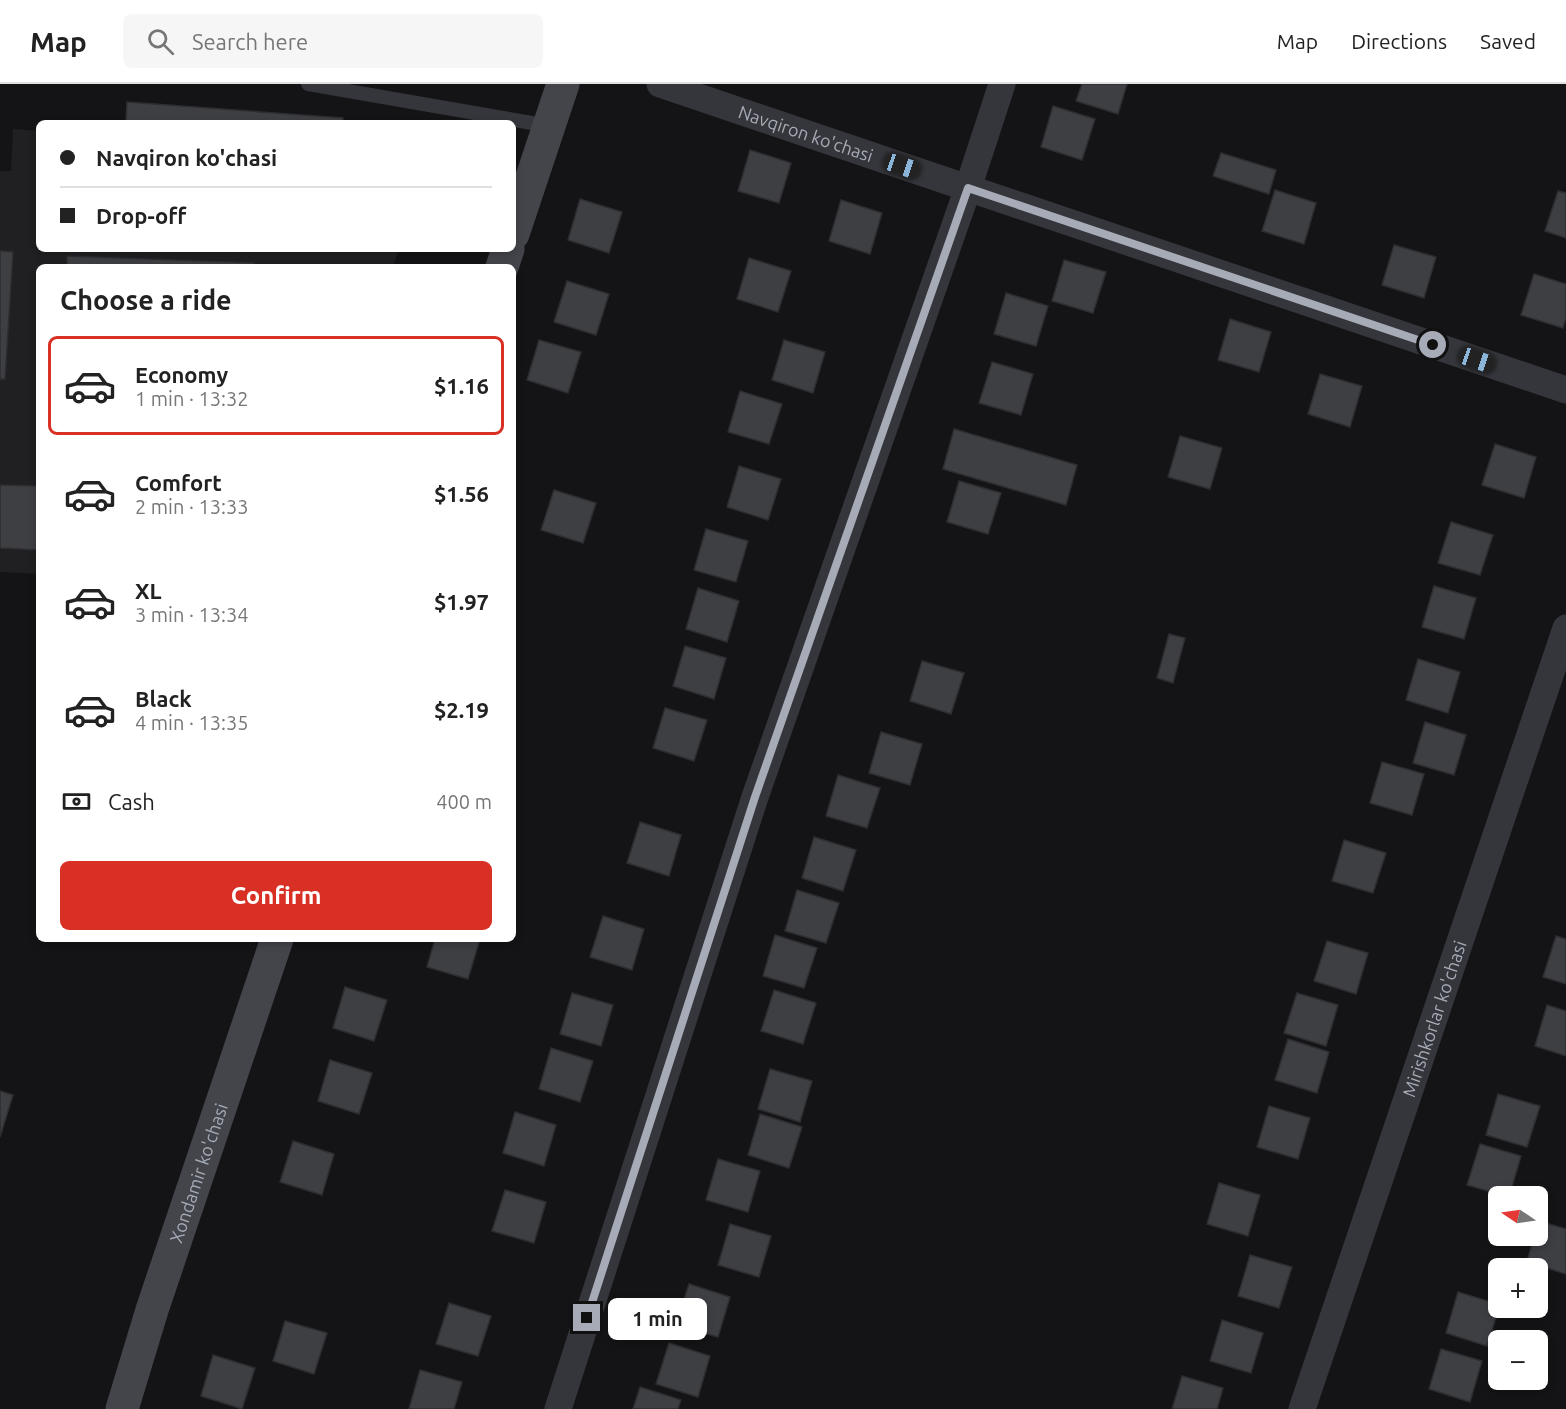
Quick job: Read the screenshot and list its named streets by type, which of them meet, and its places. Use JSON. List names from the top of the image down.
{
  "streets": {
    "main road": ["Xondamir ko'chasi"],
    "street": ["Navqiron ko'chasi", "Mirishkorlar ko'chasi"]
  },
  "north": "left",
  "page": {
    "header": "Map",
    "search": "Search here",
    "nav": ["Map", "Directions", "Saved"],
    "banner": ["Navqiron ko'chasi", "Drop-off"],
    "heading": "Choose a ride",
    "list": [
      {
        "name": "Economy",
        "note": "1 min · 13:32",
        "value": "$1.16"
      },
      {
        "name": "Comfort",
        "note": "2 min · 13:33",
        "value": "$1.56"
      },
      {
        "name": "XL",
        "note": "3 min · 13:34",
        "value": "$1.97"
      },
      {
        "name": "Black",
        "note": "4 min · 13:35",
        "value": "$2.19"
      }
    ],
    "pay": ["Cash", "400 m"],
    "buttons": "Confirm",
    "map_buttons": ["+", "−"],
    "bubble": "1 min"
  }
}
